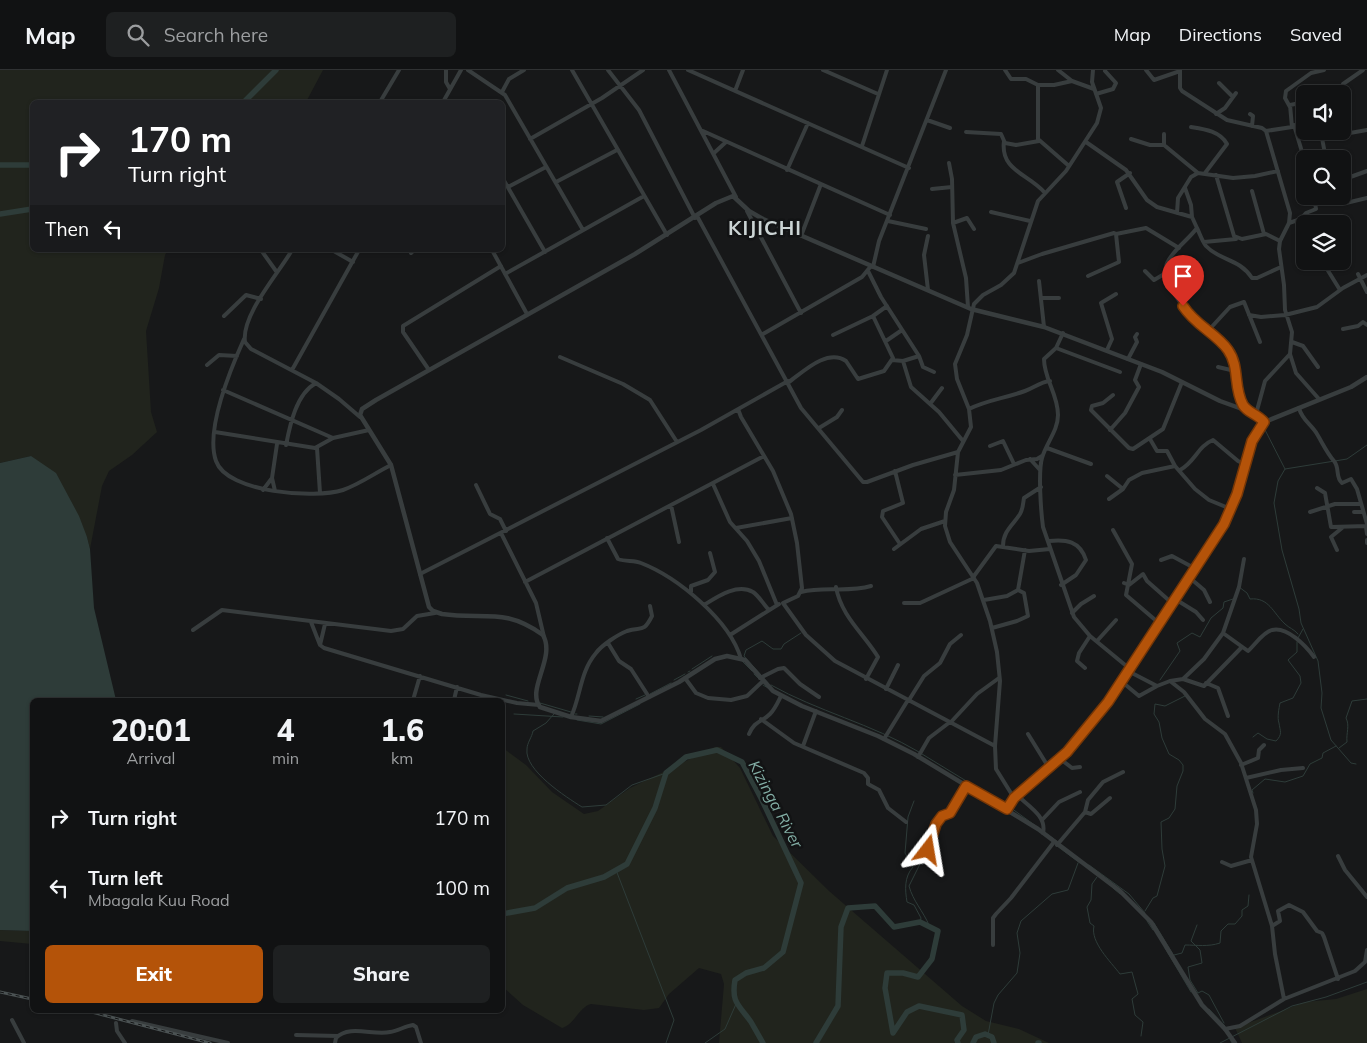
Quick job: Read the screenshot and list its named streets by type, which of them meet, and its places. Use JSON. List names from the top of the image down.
{
  "districts": ["KIJICHI"],
  "water": ["Kizinga River"],
  "page": {
    "header": "Map",
    "search": "Search here",
    "nav": ["Map", "Directions", "Saved"],
    "turn": ["170 m", "Turn right"],
    "then": "Then",
    "eta": [
      "20:01",
      "Arrival",
      "4",
      "min",
      "1.6",
      "km"
    ],
    "list": [
      {
        "name": "Turn right",
        "value": "170 m"
      },
      {
        "name": "Turn left",
        "note": "Mbagala Kuu Road",
        "value": "100 m"
      }
    ],
    "buttons": ["Exit", "Share"]
  }
}
